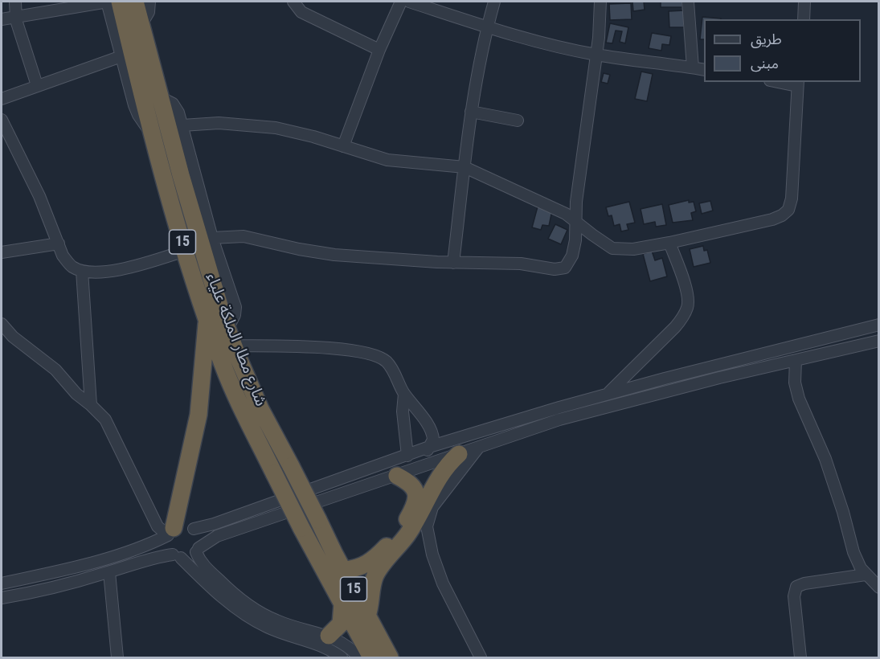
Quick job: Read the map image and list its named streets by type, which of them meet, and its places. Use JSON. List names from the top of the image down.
{
  "streets": {
    "highway": ["15", "شارع مطار الملكة علياء"]
  },
  "legend": ["طريق", "مبنى"]
}
